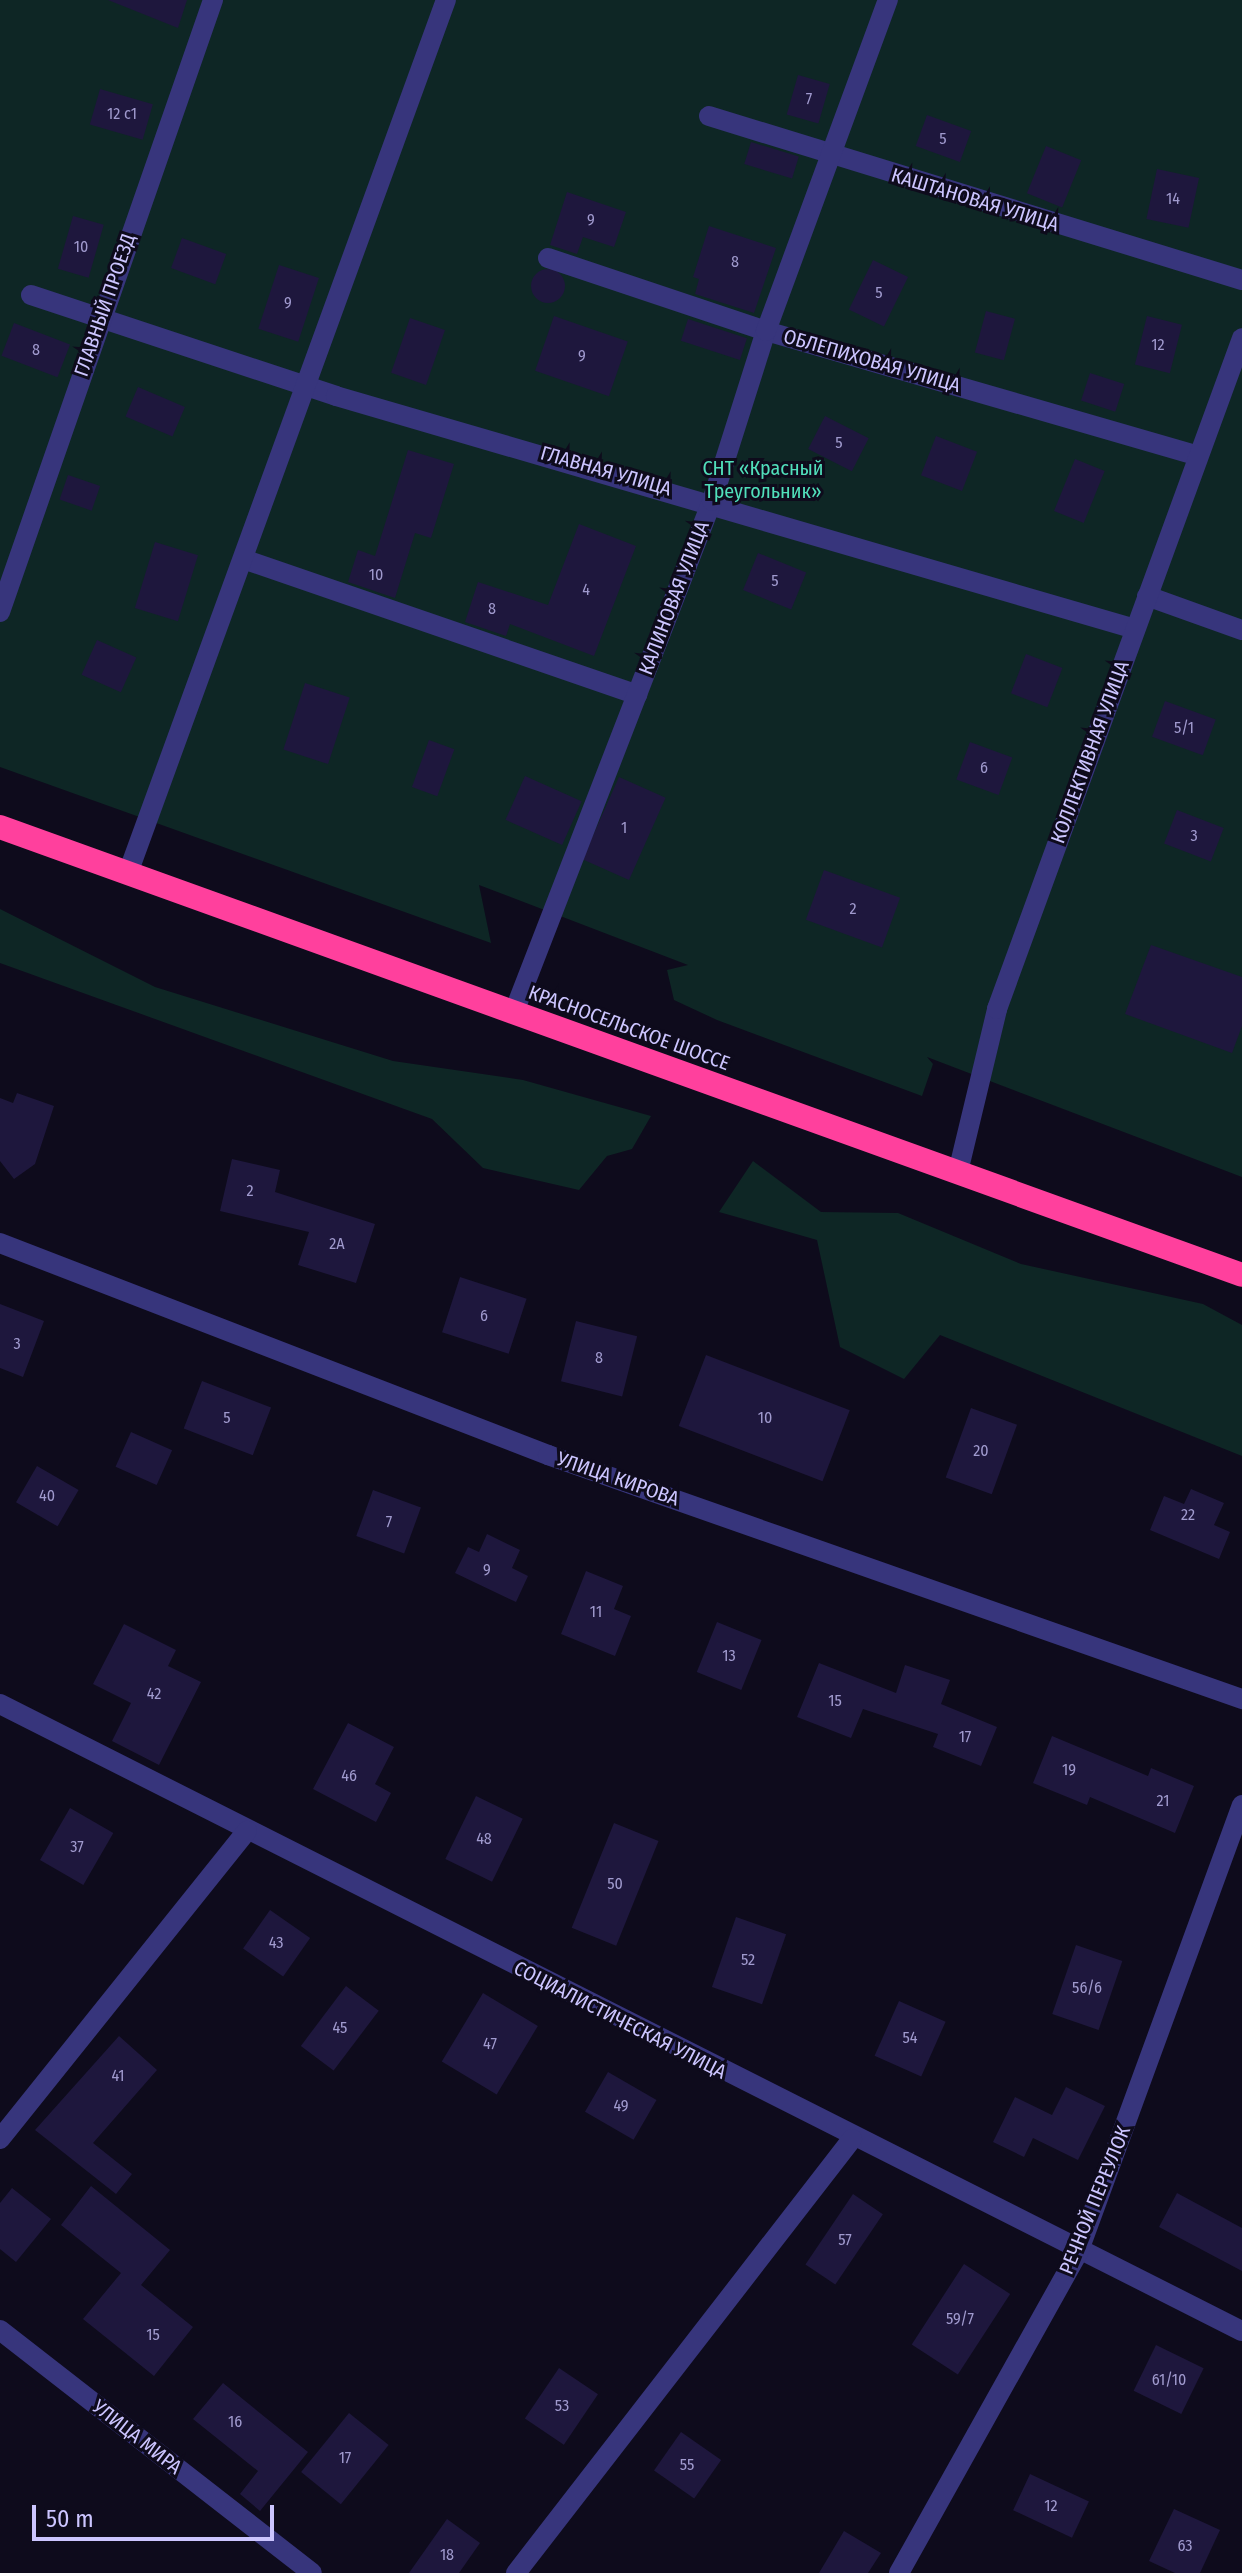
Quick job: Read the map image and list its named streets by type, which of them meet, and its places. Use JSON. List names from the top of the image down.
{
  "streets": {
    "highway": ["КРАСНОСЕЛЬСКОЕ ШОССЕ"],
    "street": [
      "КАШТАНОВАЯ УЛИЦА",
      "ГЛАВНЫЙ ПРОЕЗД",
      "ОБЛЕПИХОВАЯ УЛИЦА",
      "ГЛАВНАЯ УЛИЦА",
      "КАЛИНОВАЯ УЛИЦА",
      "КОЛЛЕКТИВНАЯ УЛИЦА",
      "УЛИЦА КИРОВА",
      "СОЦИАЛИСТИЧЕСКАЯ УЛИЦА",
      "РЕЧНОЙ ПЕРЕУЛОК",
      "УЛИЦА МИРА"
    ]
  },
  "crossings": [
    ["КАШТАНОВАЯ УЛИЦА", "КАЛИНОВАЯ УЛИЦА"],
    ["ГЛАВНЫЙ ПРОЕЗД", "ГЛАВНАЯ УЛИЦА"],
    ["ОБЛЕПИХОВАЯ УЛИЦА", "КАЛИНОВАЯ УЛИЦА"],
    ["ОБЛЕПИХОВАЯ УЛИЦА", "КОЛЛЕКТИВНАЯ УЛИЦА"],
    ["ГЛАВНАЯ УЛИЦА", "КАЛИНОВАЯ УЛИЦА"],
    ["ГЛАВНАЯ УЛИЦА", "КОЛЛЕКТИВНАЯ УЛИЦА"],
    ["КАЛИНОВАЯ УЛИЦА", "КРАСНОСЕЛЬСКОЕ ШОССЕ"],
    ["КОЛЛЕКТИВНАЯ УЛИЦА", "КРАСНОСЕЛЬСКОЕ ШОССЕ"],
    ["СОЦИАЛИСТИЧЕСКАЯ УЛИЦА", "РЕЧНОЙ ПЕРЕУЛОК"]
  ],
  "parks": ["СНТ «Красный Треугольник»"],
  "house_numbers": [
    "7",
    "12 с1",
    "5",
    "14",
    "9",
    "10",
    "8",
    "5",
    "9",
    "12",
    "8",
    "9",
    "5",
    "10",
    "5",
    "4",
    "8",
    "5/1",
    "6",
    "1",
    "3",
    "2",
    "2",
    "2А",
    "6",
    "3",
    "8",
    "5",
    "10",
    "20",
    "40",
    "22",
    "7",
    "9",
    "11",
    "13",
    "42",
    "15",
    "17",
    "19",
    "46",
    "21",
    "48",
    "37",
    "50",
    "43",
    "52",
    "56/6",
    "45",
    "54",
    "47",
    "41",
    "49",
    "57",
    "59/7",
    "15",
    "61/10",
    "53",
    "16",
    "17",
    "55",
    "12",
    "63",
    "18"
  ],
  "scale_bar": "50 m"
}
